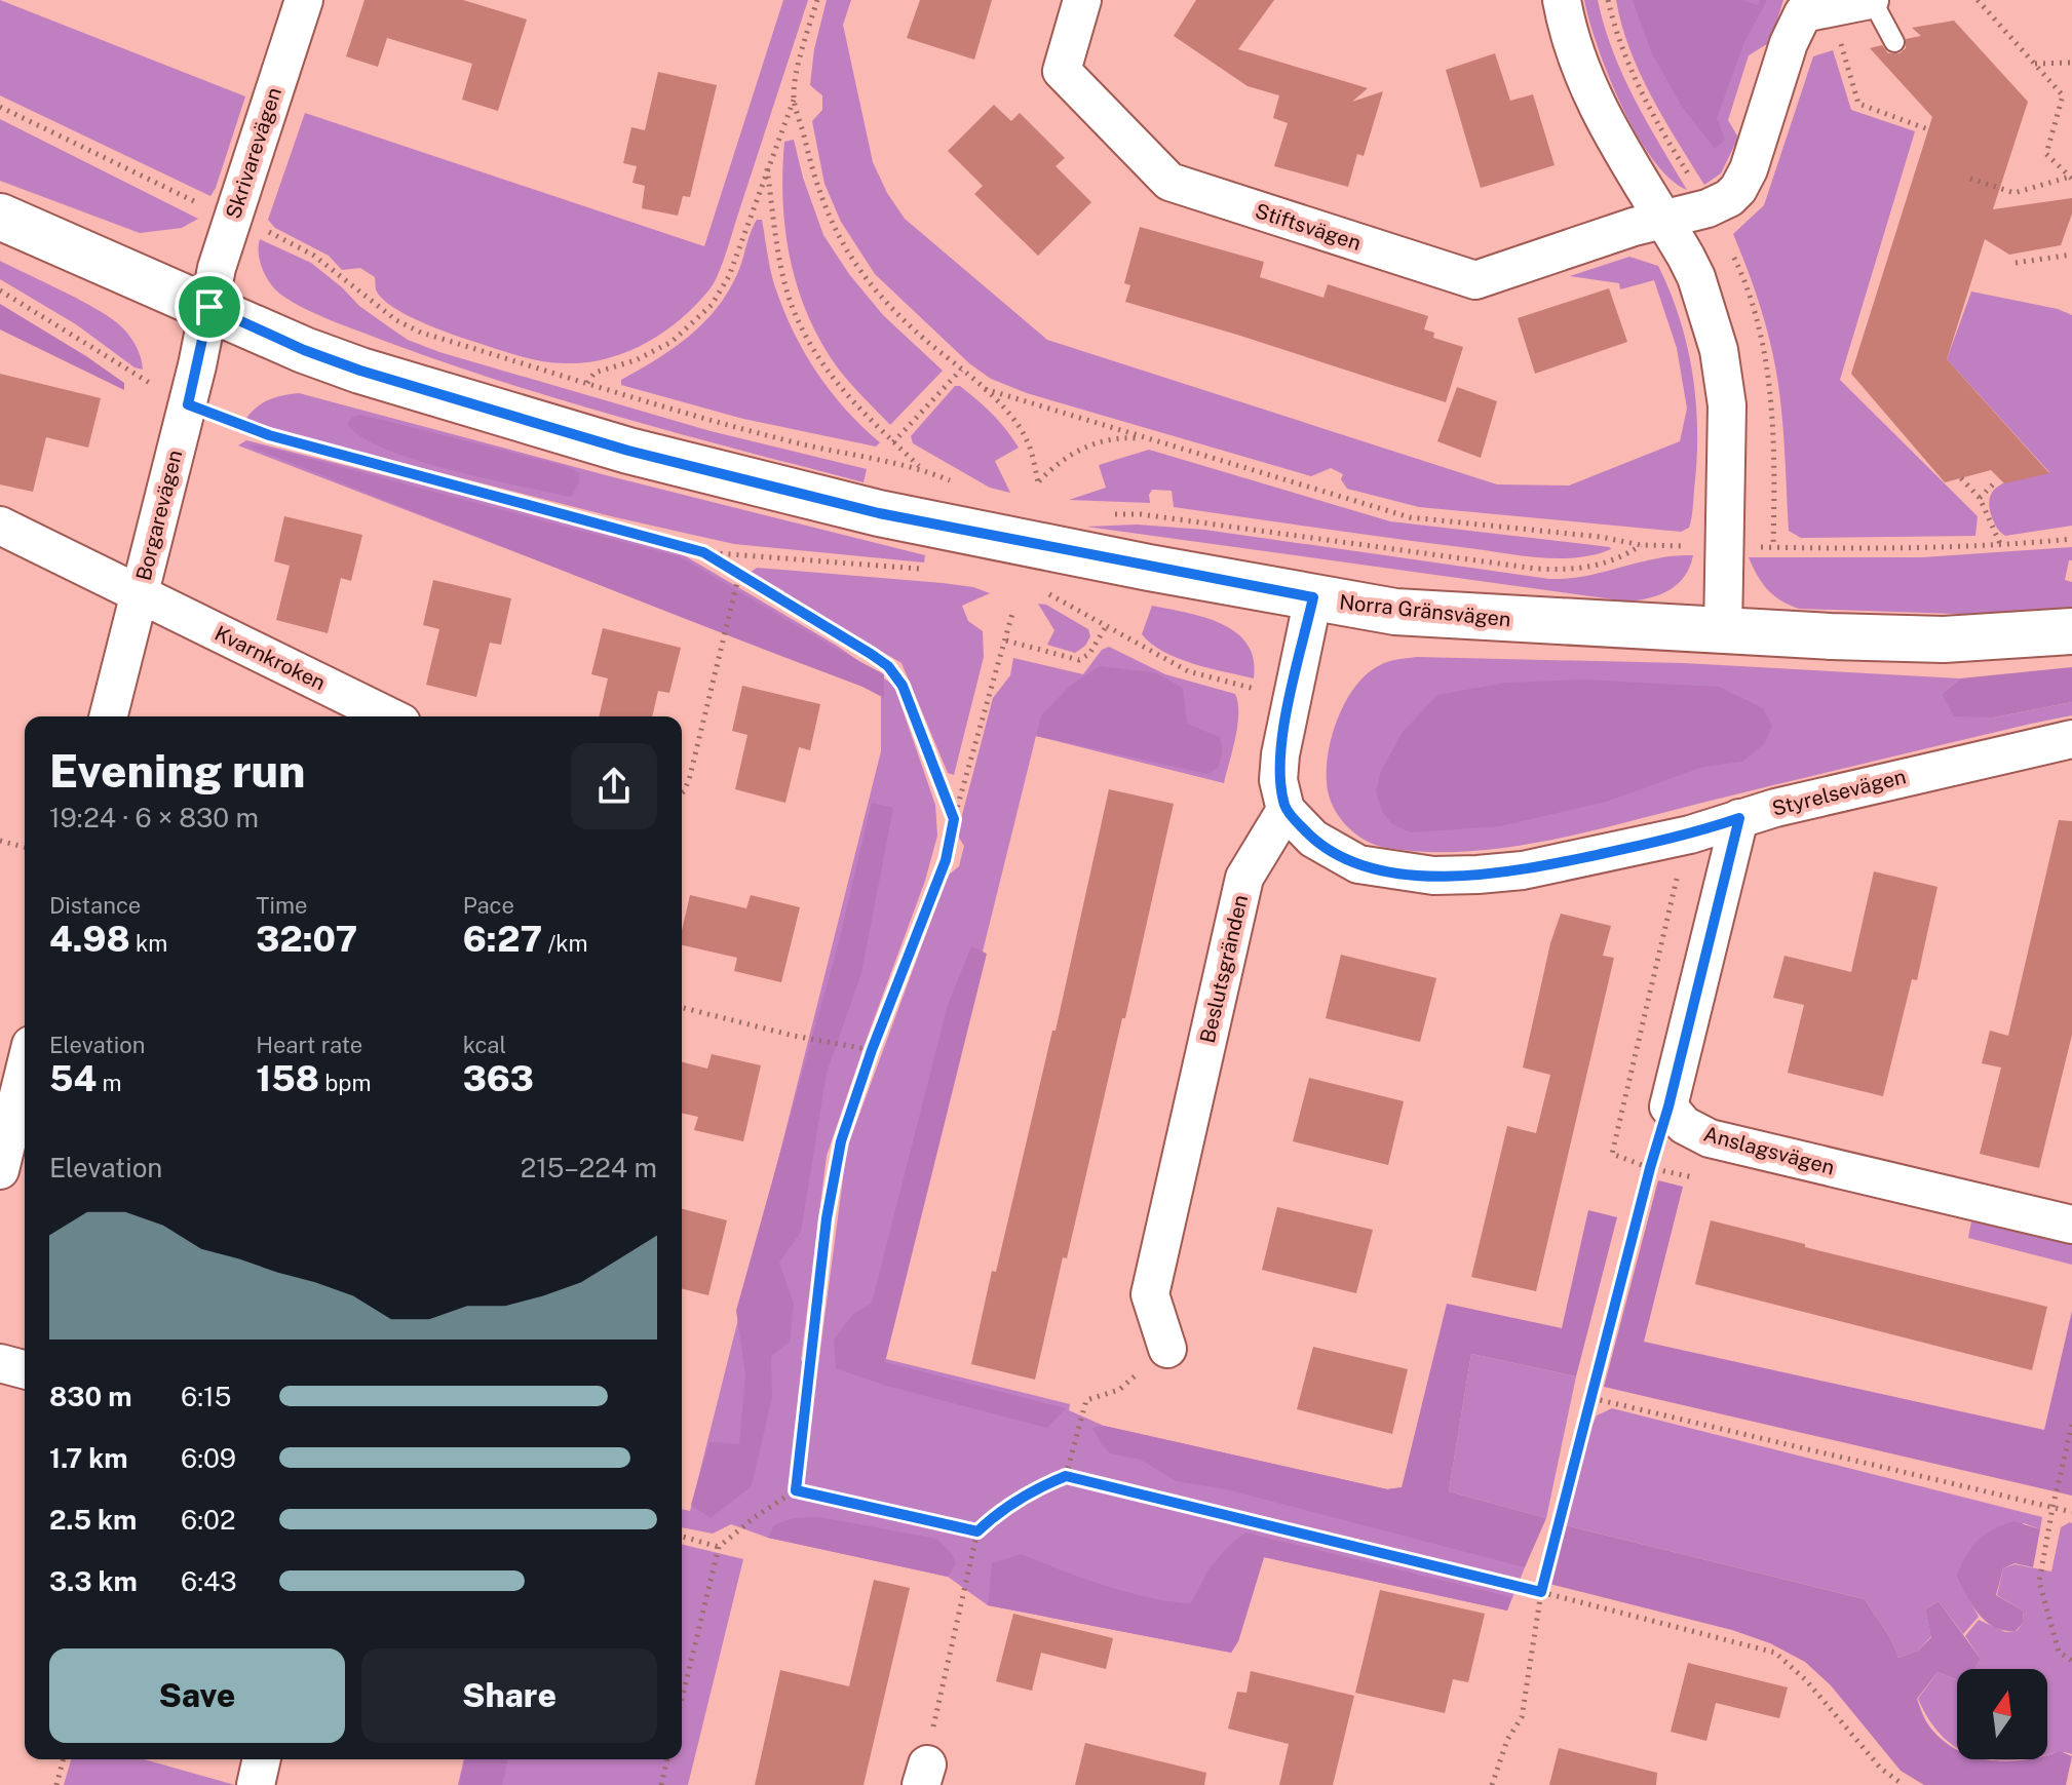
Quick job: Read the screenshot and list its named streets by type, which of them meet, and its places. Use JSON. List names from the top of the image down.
{
  "streets": {
    "street": [
      "Skrivarevägen",
      "Stiftsvägen",
      "Borgarevägen",
      "Norra Gränsvägen",
      "Kvarnkroken",
      "Styrelsevägen",
      "Beslutsgränden",
      "Anslagsvägen"
    ]
  },
  "crossings": [
    ["Skrivarevägen", "Borgarevägen"],
    ["Skrivarevägen", "Norra Gränsvägen"],
    ["Borgarevägen", "Norra Gränsvägen"],
    ["Borgarevägen", "Kvarnkroken"],
    ["Styrelsevägen", "Beslutsgränden"]
  ],
  "north": "top",
  "page": {
    "heading": ["Evening run", "19:24 · 6 × 830 m"],
    "stats": [
      ["Distance", "4.98 km"],
      ["Time", "32:07"],
      ["Pace", "6:27 /km"],
      ["Elevation", "54 m"],
      ["Heart rate", "158 bpm"],
      ["kcal", "363"]
    ],
    "chart": ["Elevation", "215–224 m"],
    "list": [
      {
        "name": "830 m",
        "note": "6:15"
      },
      {
        "name": "1.7 km",
        "note": "6:09"
      },
      {
        "name": "2.5 km",
        "note": "6:02"
      },
      {
        "name": "3.3 km",
        "note": "6:43"
      }
    ],
    "buttons": ["Save", "Share"]
  }
}
